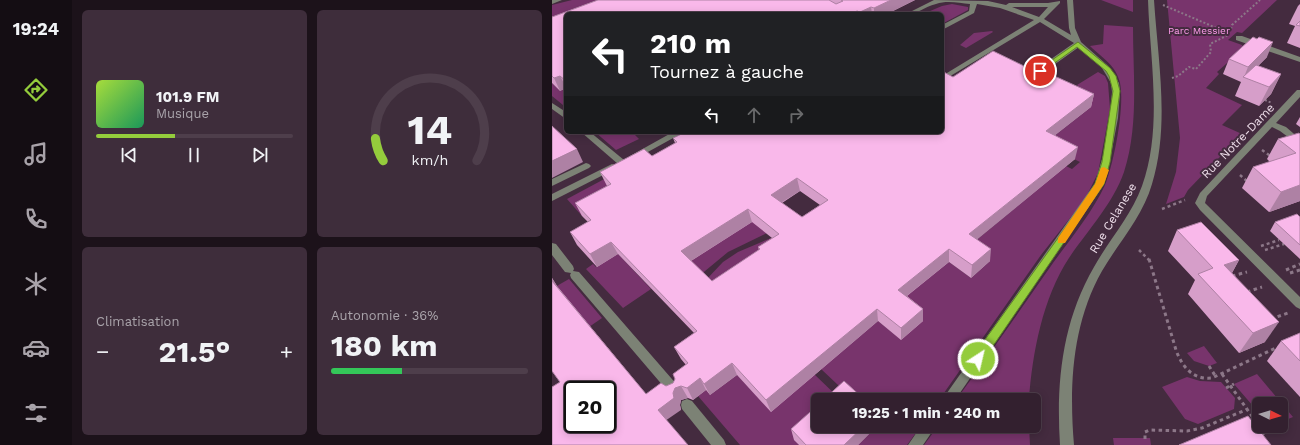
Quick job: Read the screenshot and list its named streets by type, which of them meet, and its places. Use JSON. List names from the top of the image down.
{
  "streets": {
    "street": ["Rue Notre-Dame", "Rue Celanese"]
  },
  "parks": ["Parc Messier"],
  "north": "right",
  "page": {
    "tabs": "19:24",
    "turn": ["210 m", "Tournez à gauche"],
    "song": ["101.9 FM", "Musique"],
    "tile": [
      "Climatisation",
      ["Autonomie · 36%", "180 km"]
    ],
    "heat": ["−", "21.5°", "+"],
    "limit": "20",
    "trip": "19:25 · 1 min · 240 m",
    "gauge": ["14", "km/h"]
  }
}
